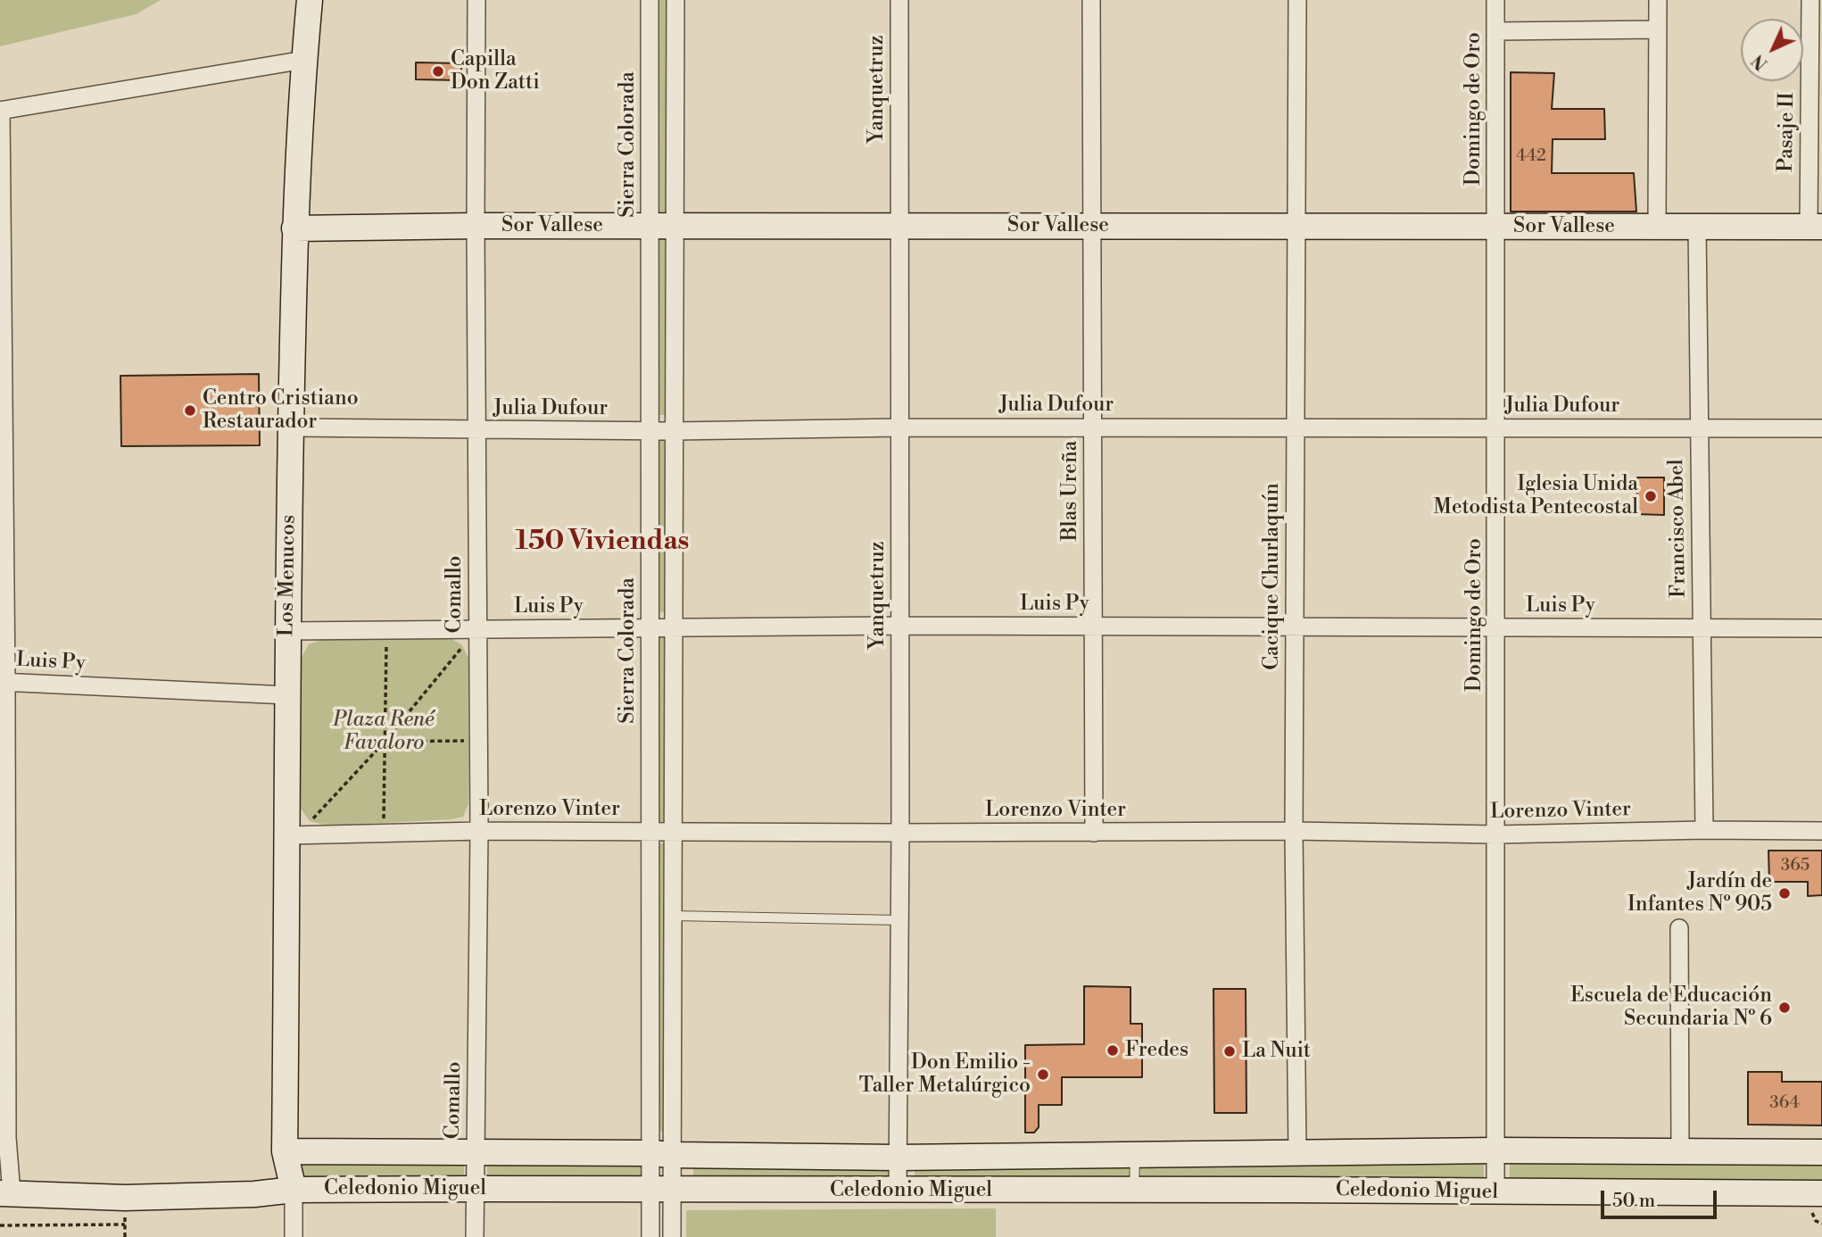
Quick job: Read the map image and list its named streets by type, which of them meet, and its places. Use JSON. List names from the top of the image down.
{
  "streets": {
    "street": [
      "Yanquetruz",
      "Domingo de Oro",
      "Pasaje II",
      "Sierra Colorada",
      "Sor Vallese",
      "Julia Dufour",
      "Blas Ureña",
      "Francisco Abel",
      "Los Menucos",
      "Cacique Churlaquín",
      "Comallo",
      "Luis Py",
      "Lorenzo Vinter",
      "Celedonio Miguel"
    ]
  },
  "crossings": [
    ["Yanquetruz", "Sor Vallese"],
    ["Yanquetruz", "Julia Dufour"],
    ["Yanquetruz", "Luis Py"],
    ["Yanquetruz", "Lorenzo Vinter"],
    ["Yanquetruz", "Celedonio Miguel"],
    ["Domingo de Oro", "Sor Vallese"],
    ["Domingo de Oro", "Julia Dufour"],
    ["Domingo de Oro", "Luis Py"],
    ["Domingo de Oro", "Lorenzo Vinter"],
    ["Domingo de Oro", "Celedonio Miguel"],
    ["Pasaje II", "Sor Vallese"],
    ["Sierra Colorada", "Sor Vallese"],
    ["Sierra Colorada", "Julia Dufour"],
    ["Sierra Colorada", "Luis Py"],
    ["Sierra Colorada", "Lorenzo Vinter"],
    ["Sierra Colorada", "Celedonio Miguel"],
    ["Sor Vallese", "Blas Ureña"],
    ["Sor Vallese", "Francisco Abel"],
    ["Sor Vallese", "Los Menucos"],
    ["Sor Vallese", "Cacique Churlaquín"],
    ["Sor Vallese", "Comallo"],
    ["Julia Dufour", "Blas Ureña"],
    ["Julia Dufour", "Francisco Abel"],
    ["Julia Dufour", "Los Menucos"],
    ["Julia Dufour", "Cacique Churlaquín"],
    ["Julia Dufour", "Comallo"],
    ["Blas Ureña", "Luis Py"],
    ["Blas Ureña", "Lorenzo Vinter"],
    ["Francisco Abel", "Luis Py"],
    ["Francisco Abel", "Lorenzo Vinter"],
    ["Los Menucos", "Luis Py"],
    ["Los Menucos", "Lorenzo Vinter"],
    ["Los Menucos", "Celedonio Miguel"],
    ["Cacique Churlaquín", "Luis Py"],
    ["Cacique Churlaquín", "Lorenzo Vinter"],
    ["Cacique Churlaquín", "Celedonio Miguel"],
    ["Comallo", "Luis Py"],
    ["Comallo", "Lorenzo Vinter"],
    ["Comallo", "Celedonio Miguel"]
  ],
  "districts": ["150 Viviendas"],
  "parks": ["Plaza René Favaloro"],
  "places": [
    "Capilla Don Zatti",
    "Centro Cristiano Restaurador",
    "Iglesia Unida Metodista Pentecostal",
    "Jardín de Infantes Nº 905",
    "Escuela de Educación Secundaria Nº 6",
    "Fredes",
    "La Nuit",
    "Don Emilio - Taller Metalúrgico"
  ],
  "house_numbers": ["442", "365", "364"],
  "scale_bar": "50 m",
  "north": "bottom left"
}
